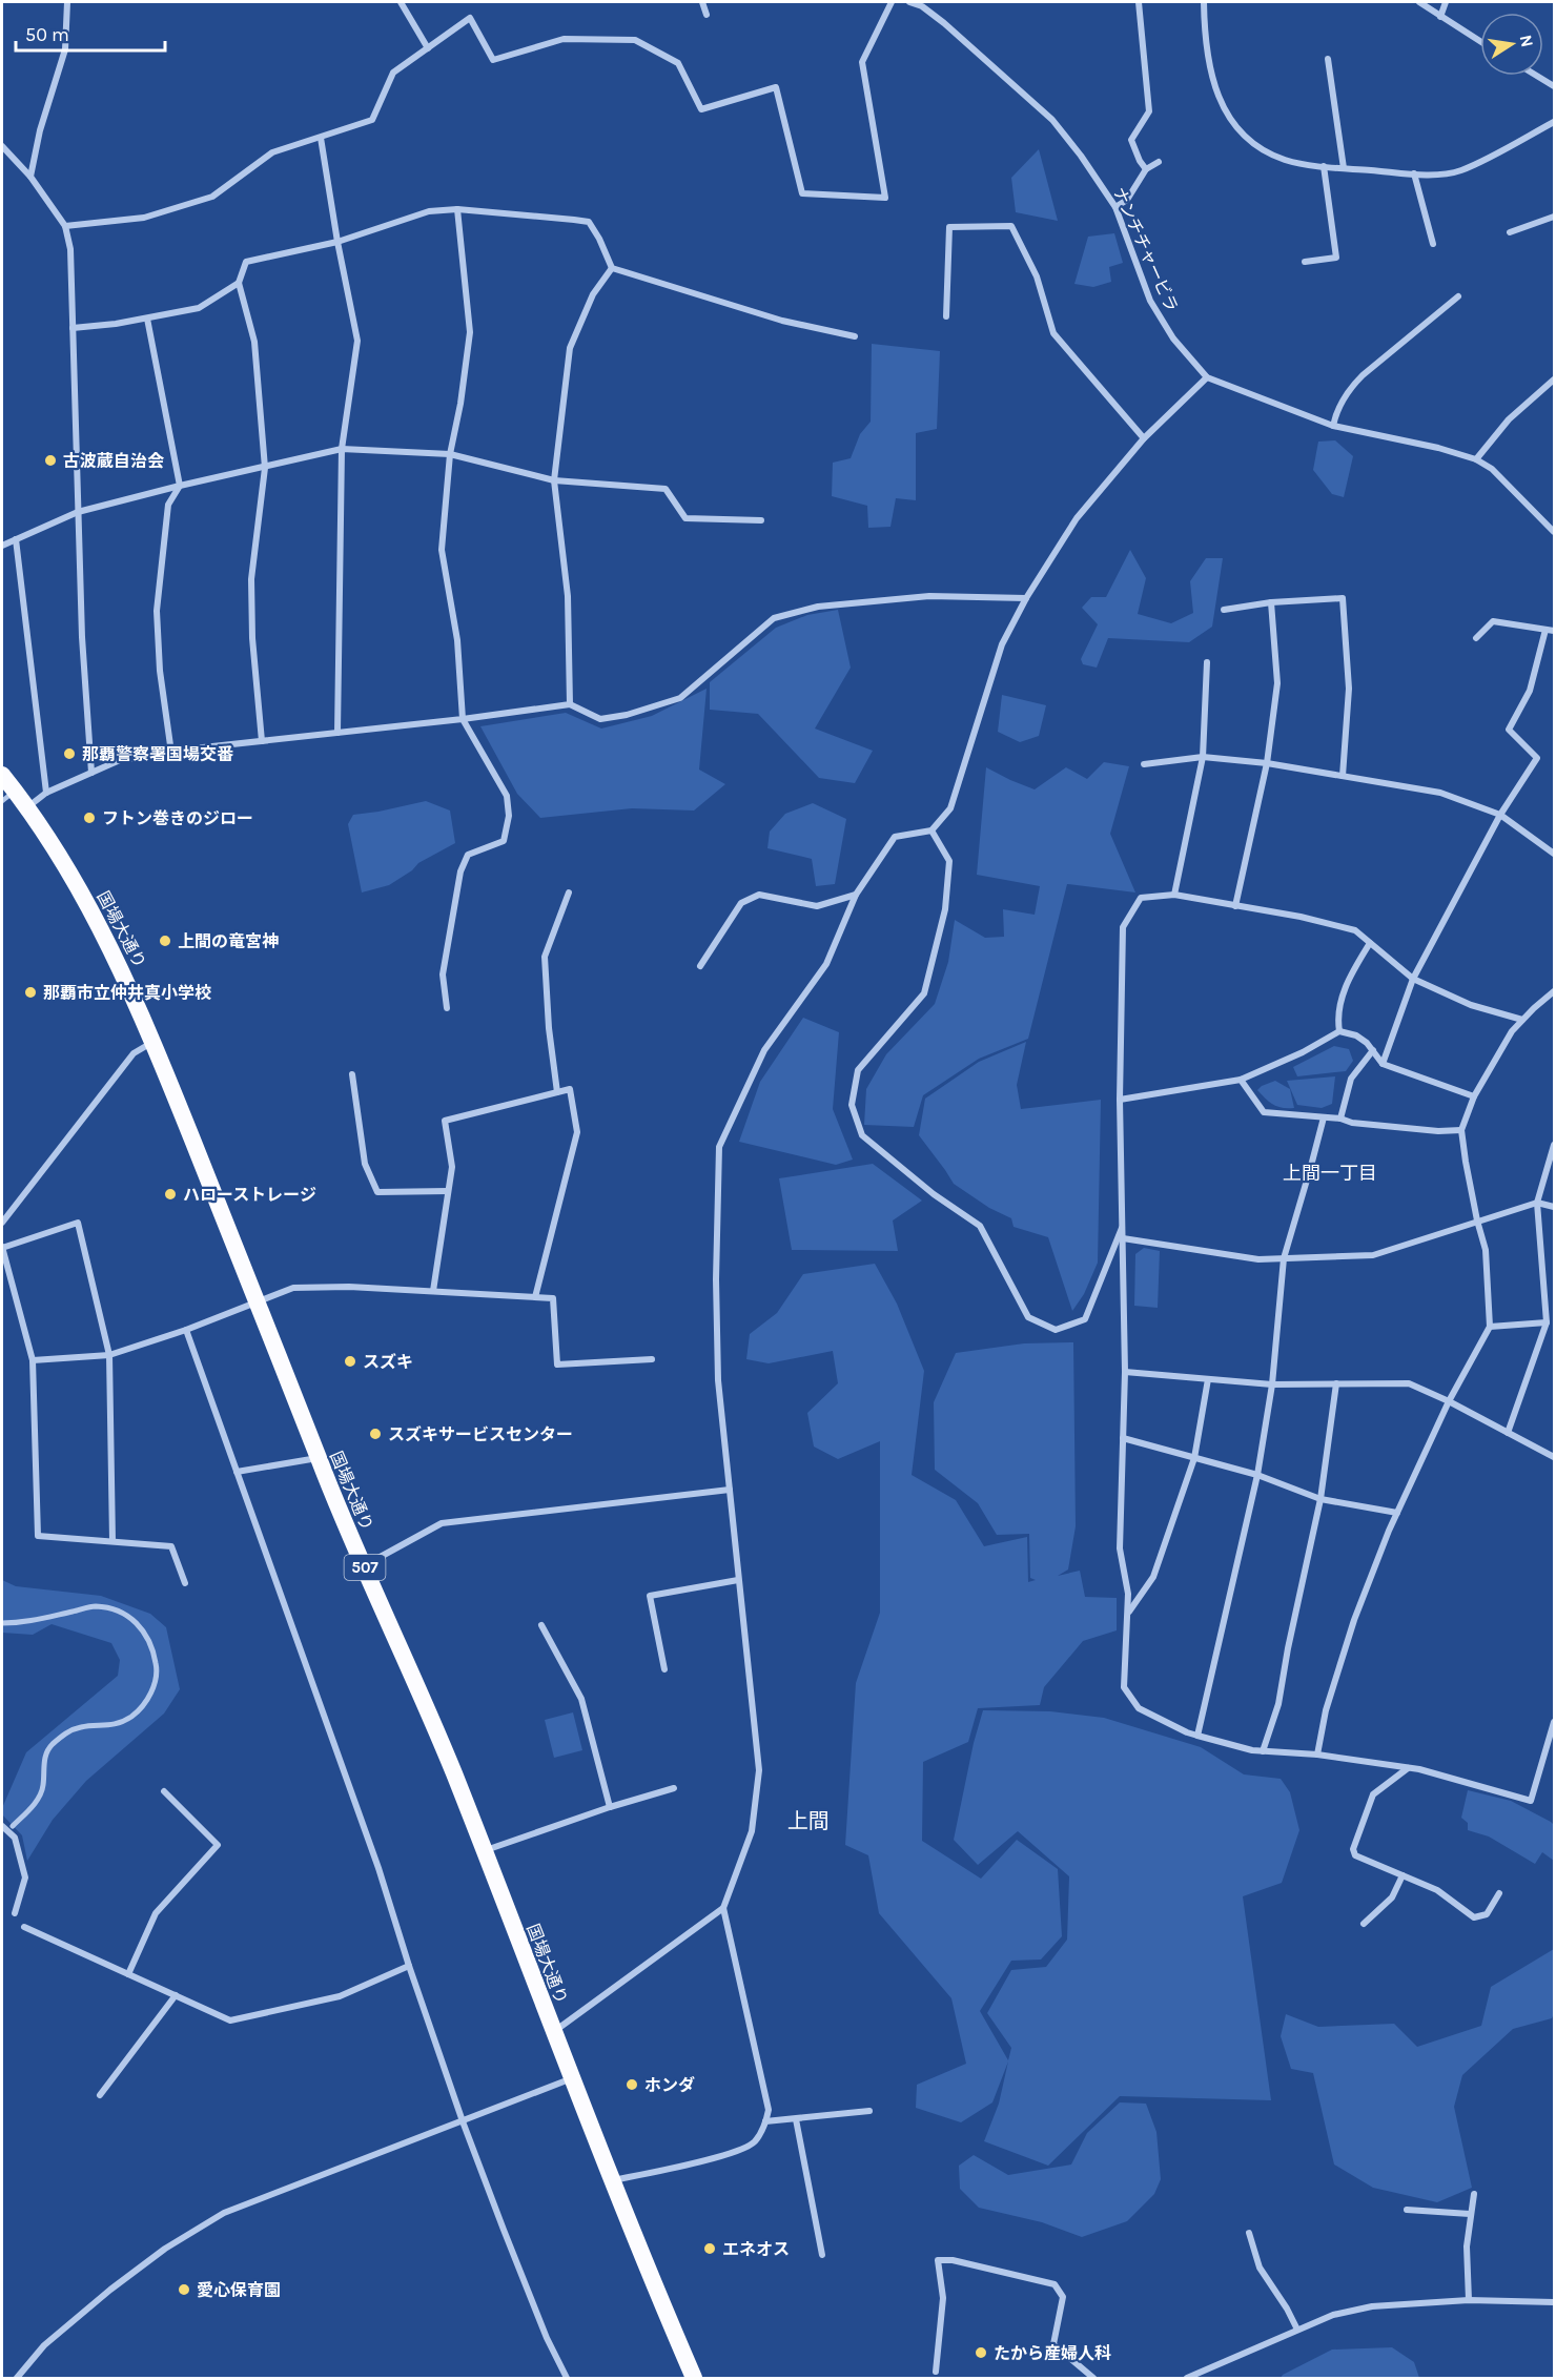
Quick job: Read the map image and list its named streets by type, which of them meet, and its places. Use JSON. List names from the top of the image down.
{
  "streets": {
    "highway": ["国場大通り", "507"],
    "street": ["ナンチチャービラ"]
  },
  "districts": ["上間一丁目", "上間"],
  "places": [
    "古波蔵自治会",
    "那覇警察署国場交番",
    "フトン巻きのジロー",
    "上間の竜宮神",
    "那覇市立仲井真小学校",
    "ハローストレージ",
    "スズキ",
    "スズキサービスセンター",
    "ホンダ",
    "エネオス",
    "愛心保育園",
    "たから産婦人科"
  ],
  "scale_bar": "50 m",
  "north": "right"
}
